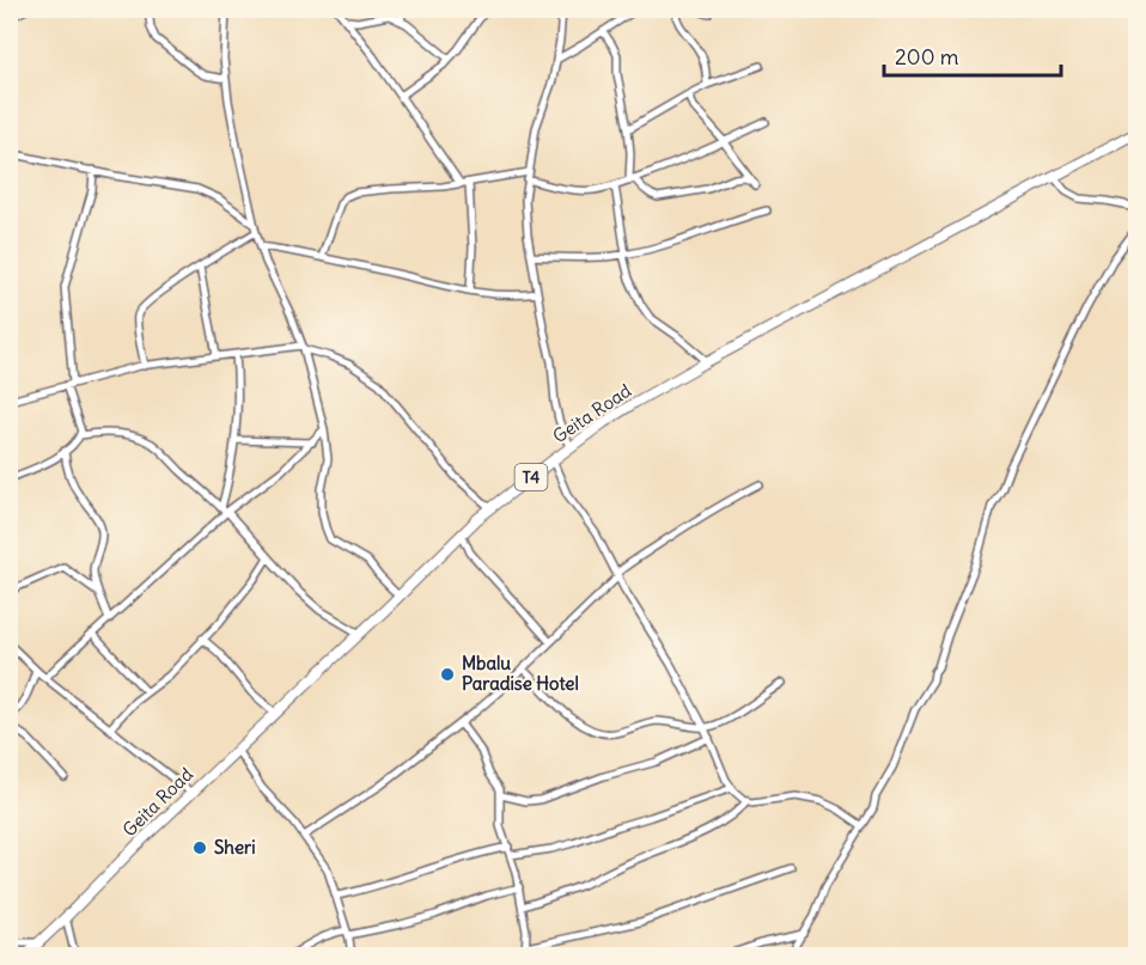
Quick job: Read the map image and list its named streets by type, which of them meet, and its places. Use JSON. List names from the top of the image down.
{
  "streets": {
    "highway": ["Geita Road", "T4"]
  },
  "places": ["Mbalu Paradise Hotel", "Sheri"],
  "scale_bar": "200 m"
}
